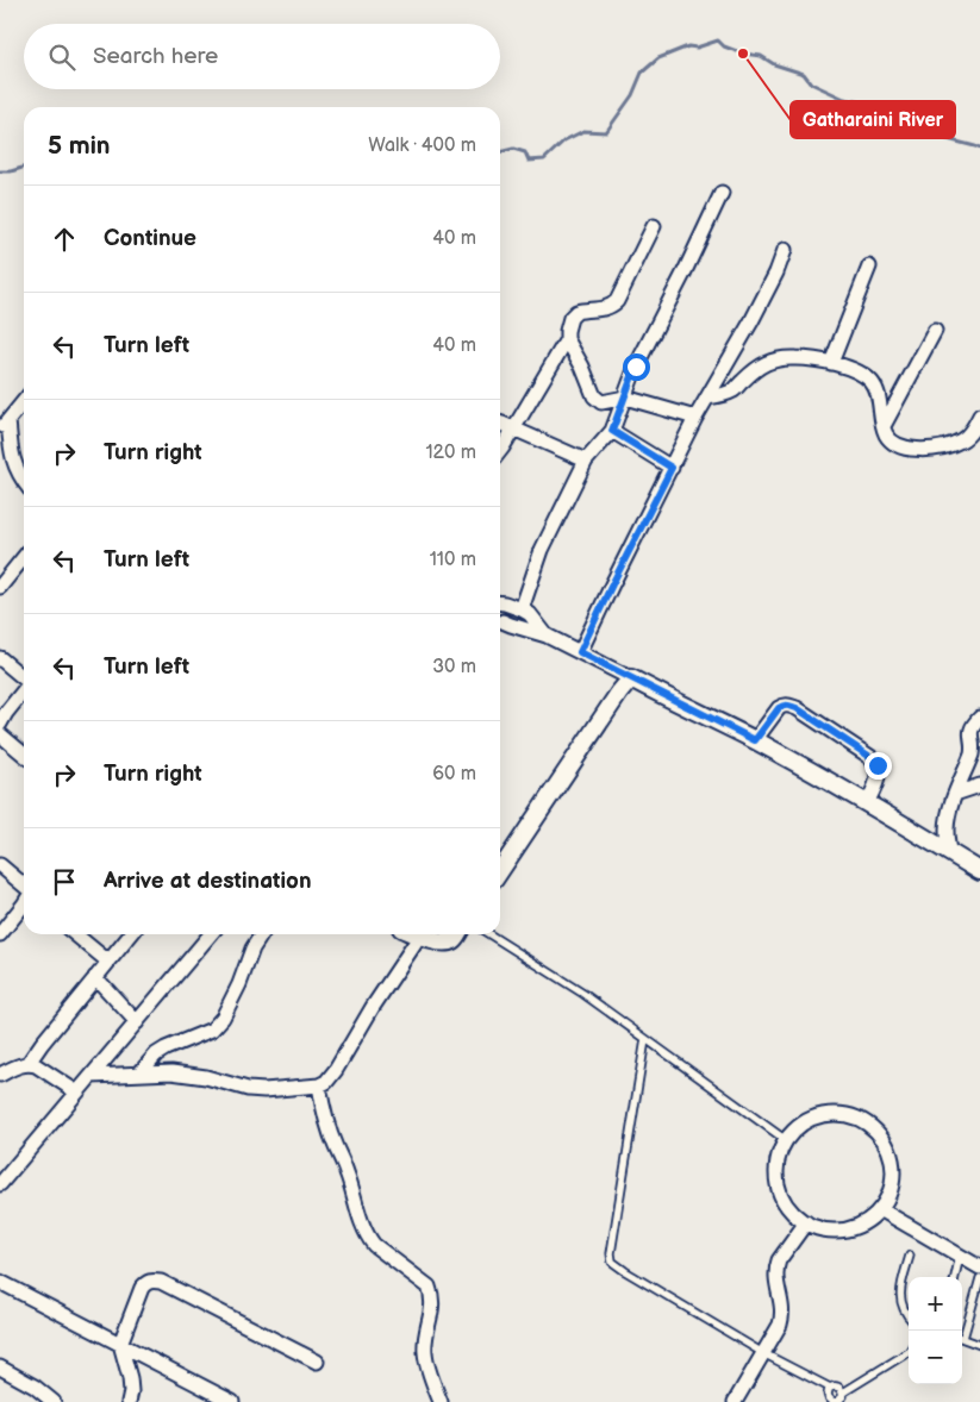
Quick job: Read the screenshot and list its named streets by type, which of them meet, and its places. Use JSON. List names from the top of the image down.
{
  "places": ["Gatharaini River"],
  "page": {
    "search": "Search here",
    "heading": ["5 min", "Walk · 400 m"],
    "list": [
      ["Continue", "40 m"],
      ["Turn left", "40 m"],
      ["Turn right", "120 m"],
      ["Turn left", "110 m"],
      ["Turn left", "30 m"],
      ["Turn right", "60 m"],
      "Arrive at destination"
    ],
    "map_buttons": ["+", "−"]
  }
}
